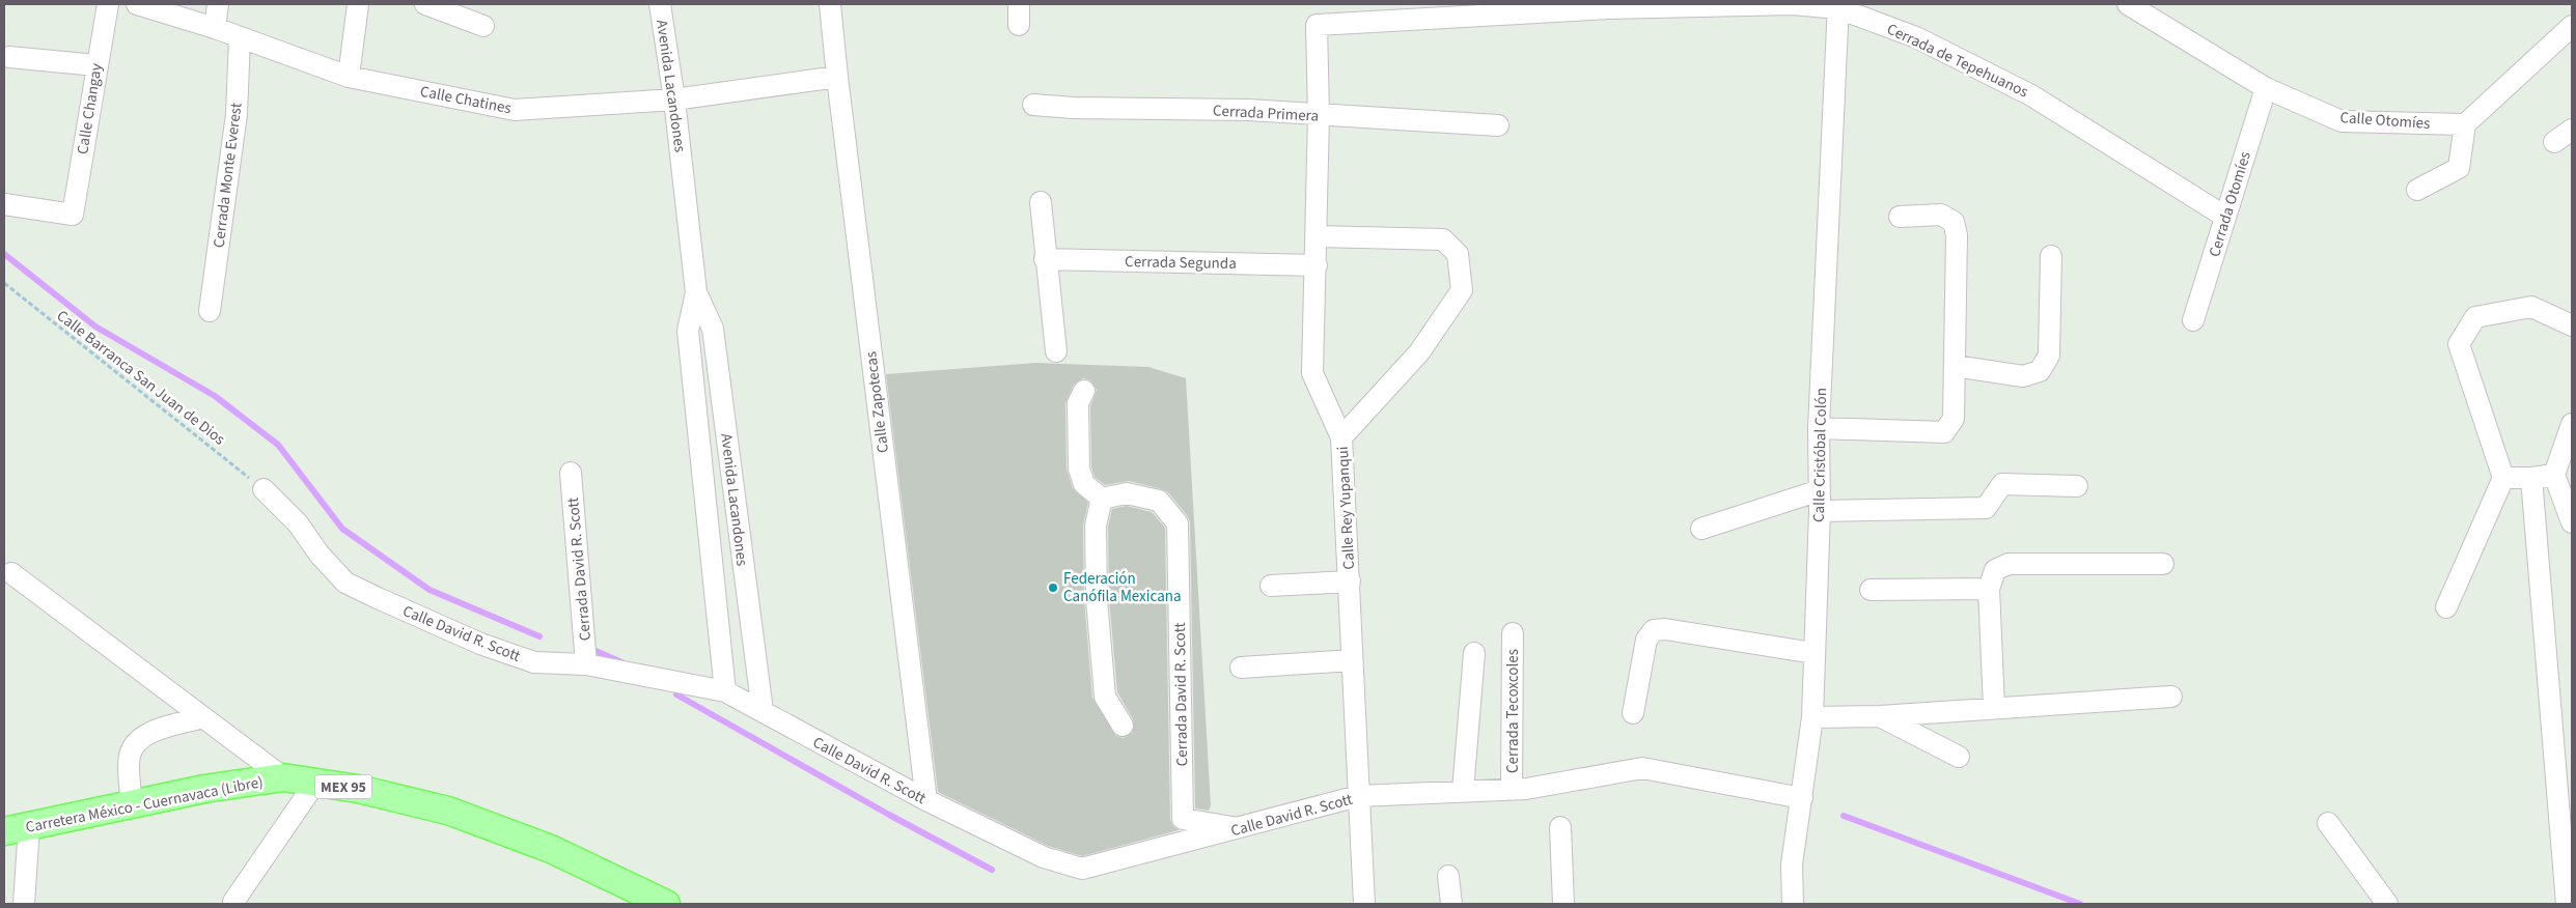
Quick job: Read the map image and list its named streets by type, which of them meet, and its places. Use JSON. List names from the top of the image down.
{
  "streets": {
    "main road": ["MEX 95", "Carretera México - Cuernavaca (Libre)"],
    "street": [
      "Cerrada de Tepehuanos",
      "Avenida Lacandones",
      "Calle Chatines",
      "Calle Changay",
      "Cerrada Primera",
      "Calle Otomíes",
      "Cerrada Monte Everest",
      "Cerrada Otomíes",
      "Cerrada Segunda",
      "Calle Zapotecas",
      "Calle Cristóbal Colón",
      "Calle Rey Yupanqui",
      "Cerrada David R. Scott",
      "Calle David R. Scott",
      "Cerrada Tecoxcoles"
    ],
    "path": ["Calle Barranca San Juan de Dios"]
  },
  "crossings": [
    ["Cerrada de Tepehuanos", "Cerrada Otomíes"],
    ["Cerrada de Tepehuanos", "Calle Cristóbal Colón"],
    ["Cerrada de Tepehuanos", "Calle Rey Yupanqui"],
    ["Avenida Lacandones", "Calle Chatines"],
    ["Avenida Lacandones", "Calle David R. Scott"],
    ["Calle Chatines", "Cerrada Monte Everest"],
    ["Calle Chatines", "Calle Zapotecas"],
    ["Cerrada Primera", "Calle Rey Yupanqui"],
    ["Calle Otomíes", "Cerrada Otomíes"],
    ["Cerrada Segunda", "Calle Rey Yupanqui"],
    ["Calle Barranca San Juan de Dios", "Calle David R. Scott"],
    ["Calle Zapotecas", "Calle David R. Scott"],
    ["Calle Cristóbal Colón", "Calle David R. Scott"],
    ["Calle Rey Yupanqui", "Calle David R. Scott"],
    ["Cerrada David R. Scott", "Calle David R. Scott"],
    ["Calle David R. Scott", "Cerrada Tecoxcoles"]
  ],
  "places": ["Federación Canófila Mexicana"]
}
